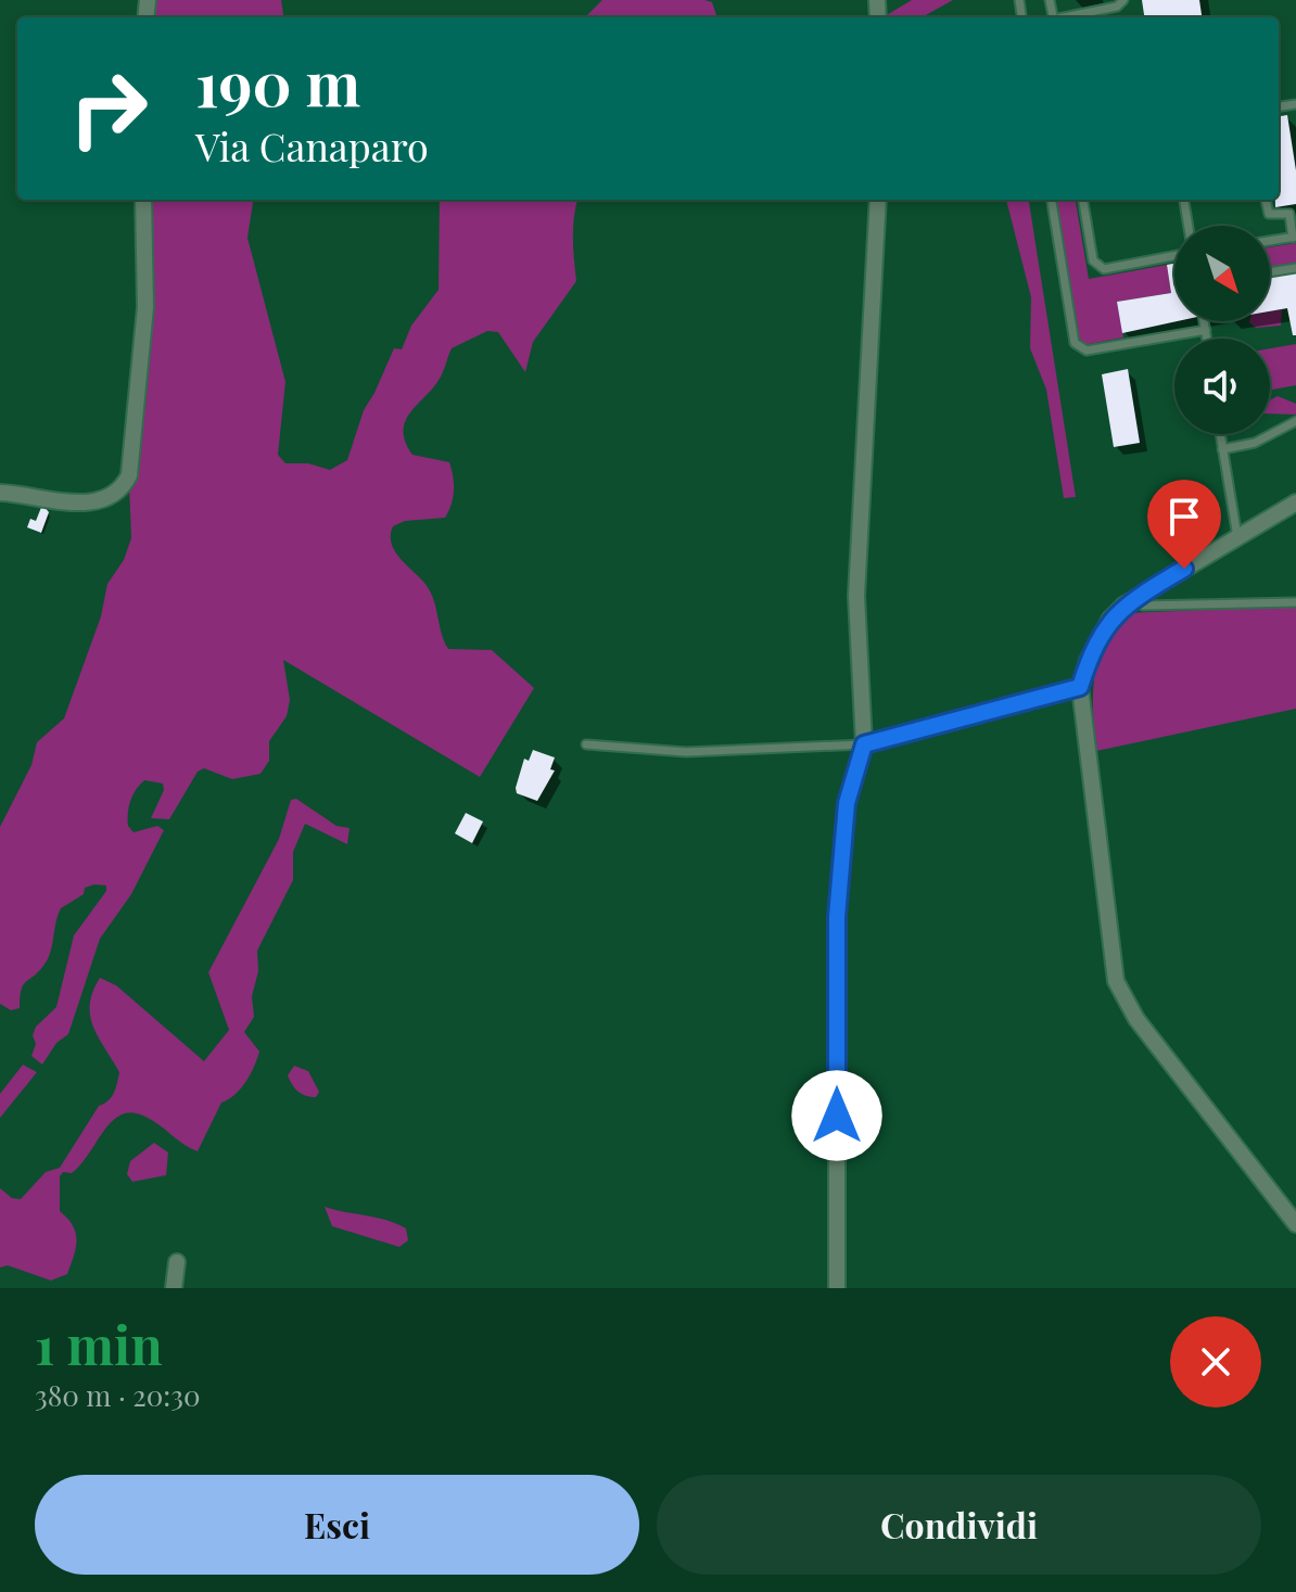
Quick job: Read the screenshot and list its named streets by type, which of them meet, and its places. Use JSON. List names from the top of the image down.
{
  "north": "bottom right",
  "page": {
    "turn": ["190 m", "Via Canaparo"],
    "heading": ["1 min", "380 m · 20:30"],
    "buttons": ["Esci", "Condividi"]
  }
}
